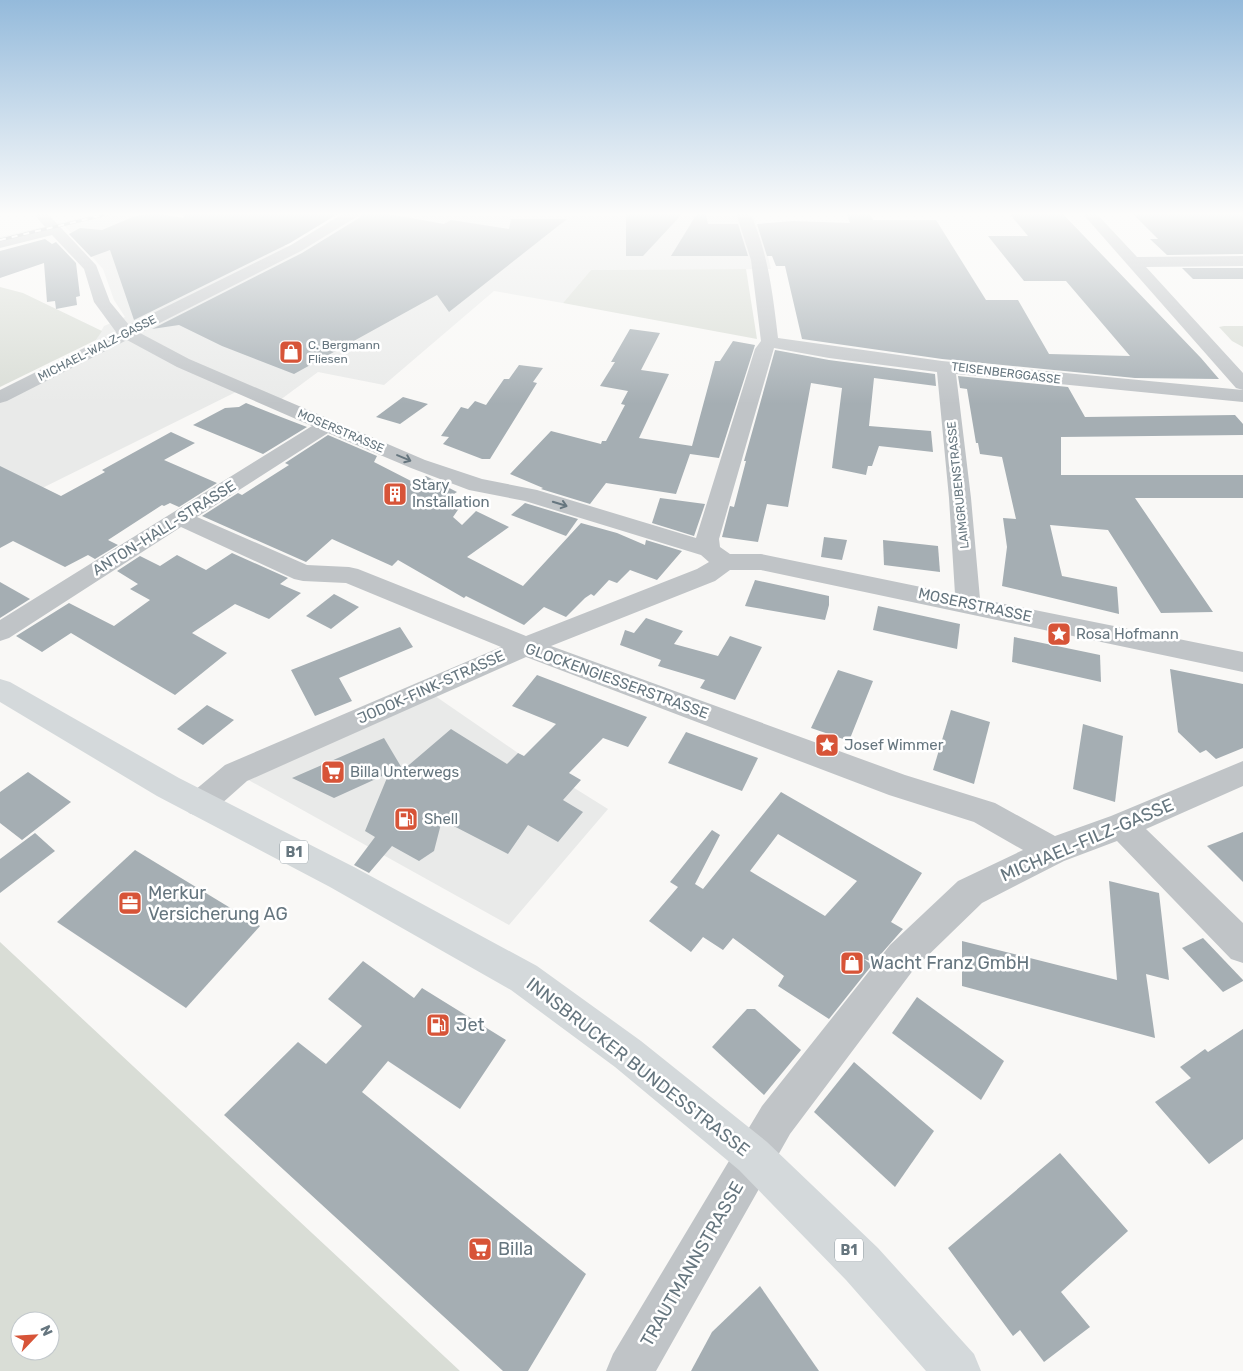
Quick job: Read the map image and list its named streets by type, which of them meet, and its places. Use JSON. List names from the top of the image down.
{
  "streets": {
    "main road": ["B1", "INNSBRUCKER BUNDESSTRASSE"],
    "street": [
      "MICHAEL-WALZ-GASSE",
      "TEISENBERGGASSE",
      "MOSERSTRASSE",
      "LAIMGRUBENSTRASSE",
      "ANTON-HALL-STRASSE",
      "GLOCKENGIESSERSTRASSE",
      "JODOK-FINK-STRASSE",
      "MICHAEL-FILZ-GASSE",
      "TRAUTMANNSTRASSE"
    ]
  },
  "crossings": [
    ["MICHAEL-WALZ-GASSE", "MOSERSTRASSE"],
    ["TEISENBERGGASSE", "LAIMGRUBENSTRASSE"],
    ["MOSERSTRASSE", "LAIMGRUBENSTRASSE"],
    ["MOSERSTRASSE", "ANTON-HALL-STRASSE"],
    ["MOSERSTRASSE", "JODOK-FINK-STRASSE"],
    ["ANTON-HALL-STRASSE", "GLOCKENGIESSERSTRASSE"],
    ["GLOCKENGIESSERSTRASSE", "JODOK-FINK-STRASSE"],
    ["GLOCKENGIESSERSTRASSE", "MICHAEL-FILZ-GASSE"],
    ["JODOK-FINK-STRASSE", "INNSBRUCKER BUNDESSTRASSE"],
    ["MICHAEL-FILZ-GASSE", "INNSBRUCKER BUNDESSTRASSE"],
    ["MICHAEL-FILZ-GASSE", "TRAUTMANNSTRASSE"],
    ["INNSBRUCKER BUNDESSTRASSE", "TRAUTMANNSTRASSE"]
  ],
  "places": {
    "shop": ["C. Bergmann Fliesen", "Wacht Franz GmbH"],
    "building": ["Stary Installation"],
    "place": ["Rosa Hofmann", "Josef Wimmer"],
    "supermarket": ["Billa Unterwegs", "Billa"],
    "fuel station": ["Shell", "Jet"],
    "office": ["Merkur Versicherung AG"]
  },
  "north": "top right"
}
